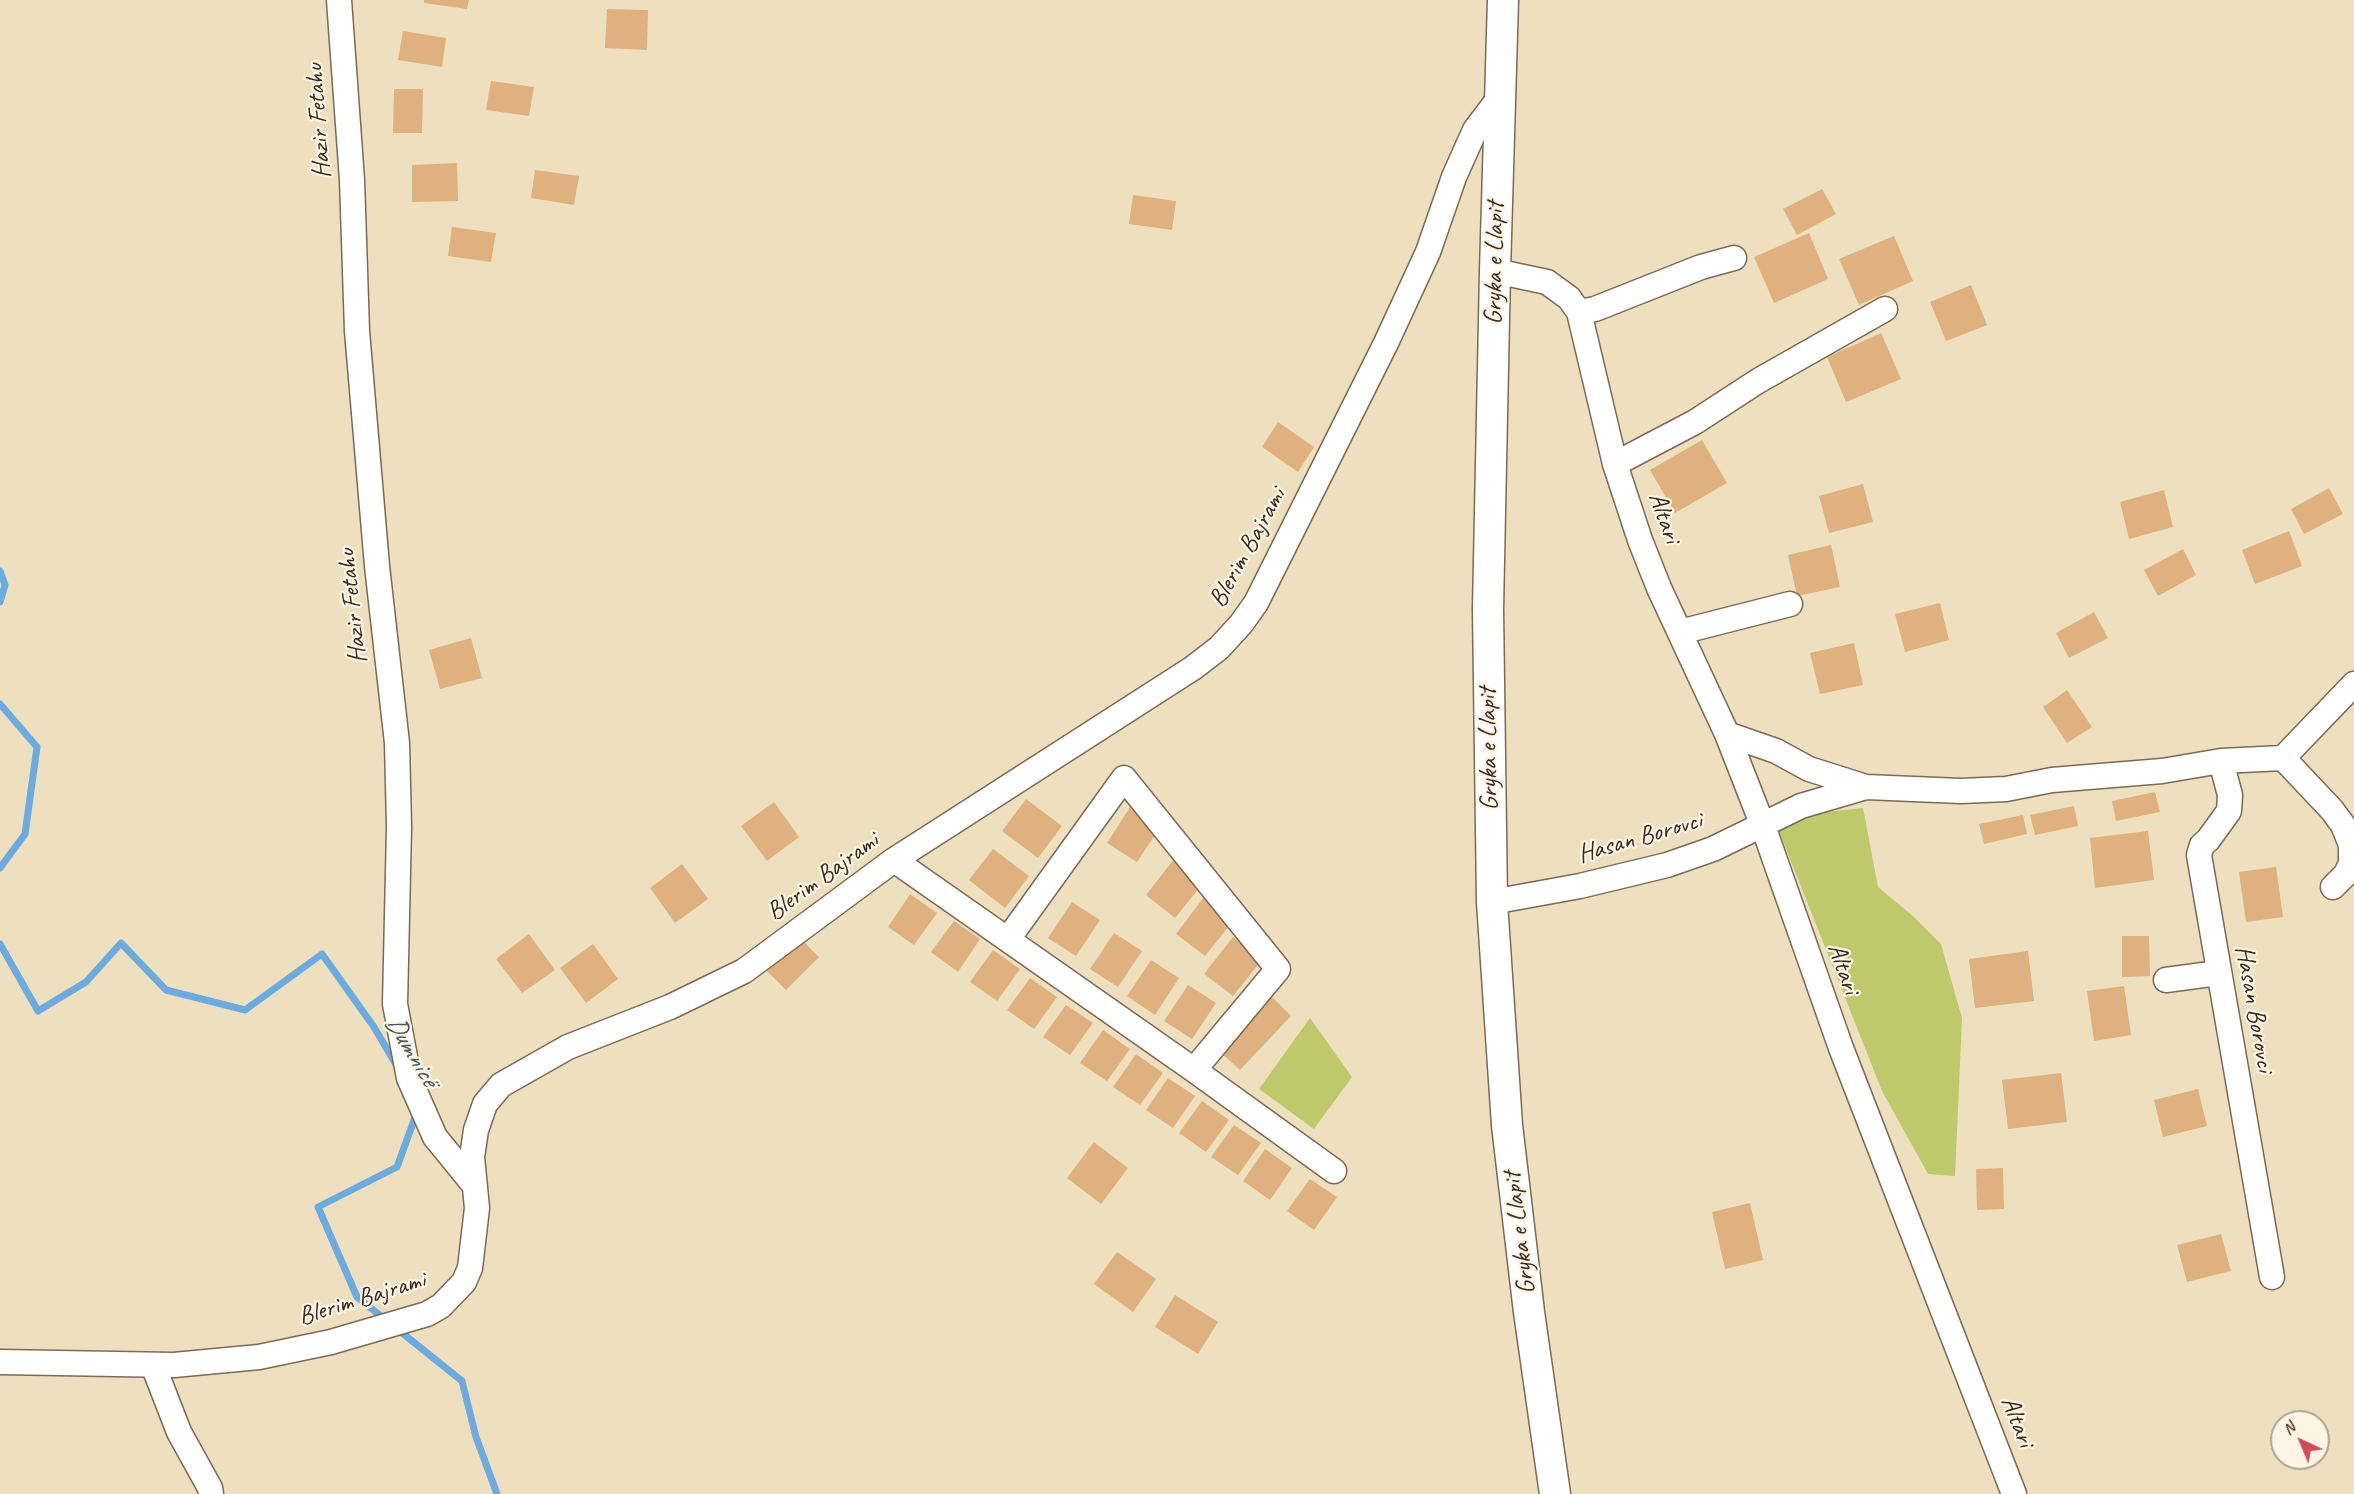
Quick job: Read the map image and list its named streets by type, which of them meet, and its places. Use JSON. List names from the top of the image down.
{
  "streets": {
    "main road": ["Gryka e Llapit"],
    "street": [
      "Hazir Fetahu",
      "Altari",
      "Blerim Bajrami",
      "Hasan Borovci"
    ]
  },
  "crossings": [
    ["Hazir Fetahu", "Blerim Bajrami"],
    ["Gryka e Llapit", "Blerim Bajrami"],
    ["Gryka e Llapit", "Hasan Borovci"],
    ["Altari", "Hasan Borovci"]
  ],
  "water": ["Dumnicë"],
  "north": "top left"
}
